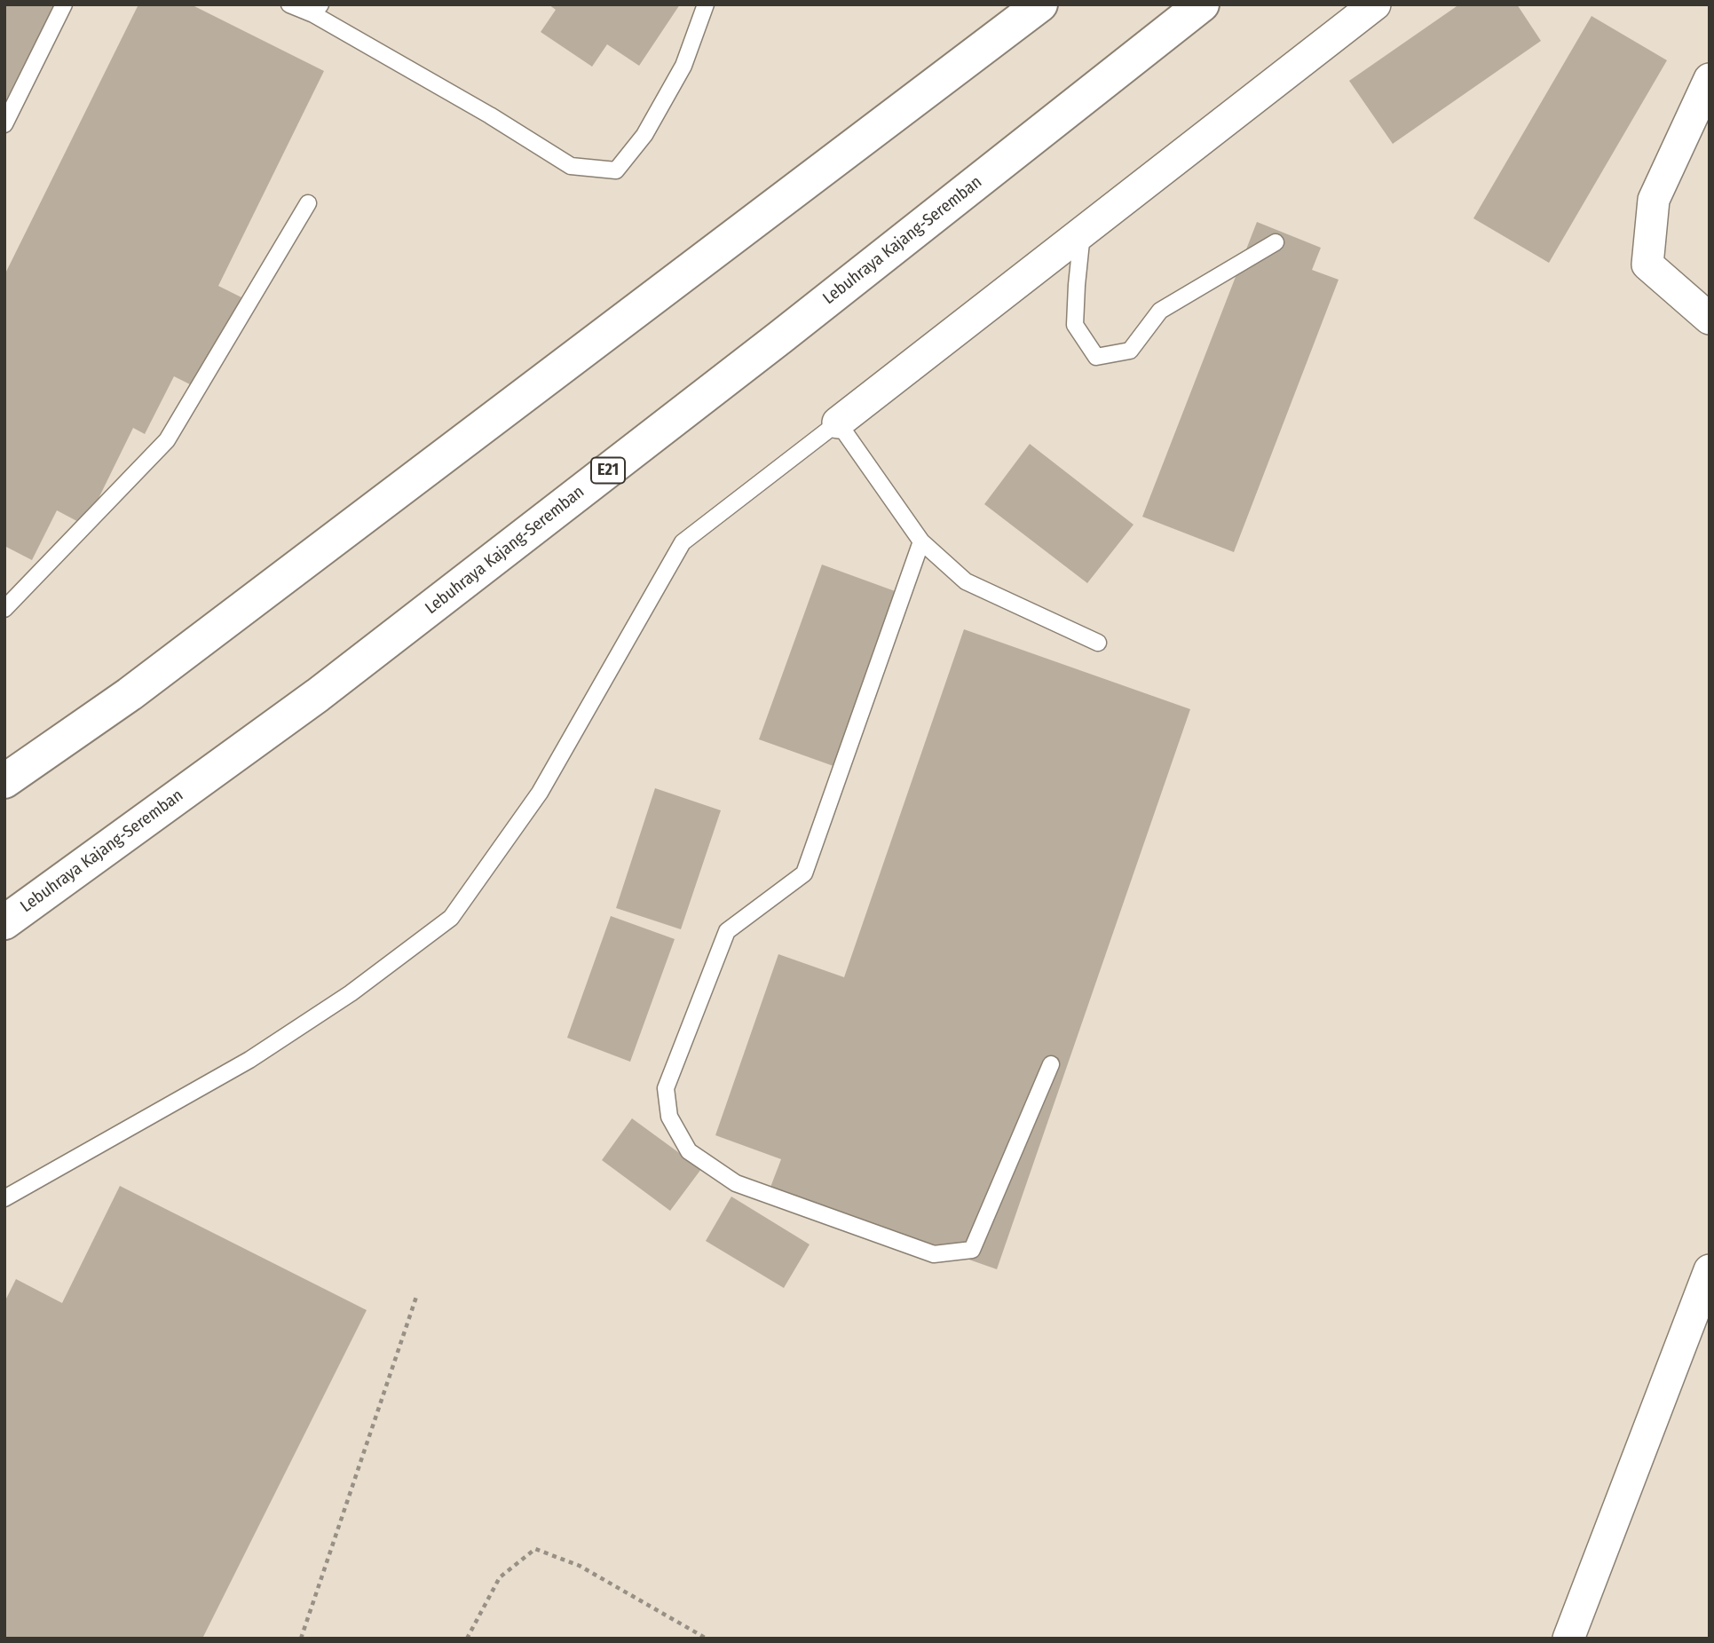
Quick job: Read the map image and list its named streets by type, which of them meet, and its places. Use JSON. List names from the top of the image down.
{
  "streets": {
    "highway": ["Lebuhraya Kajang-Seremban", "E21"]
  }
}
